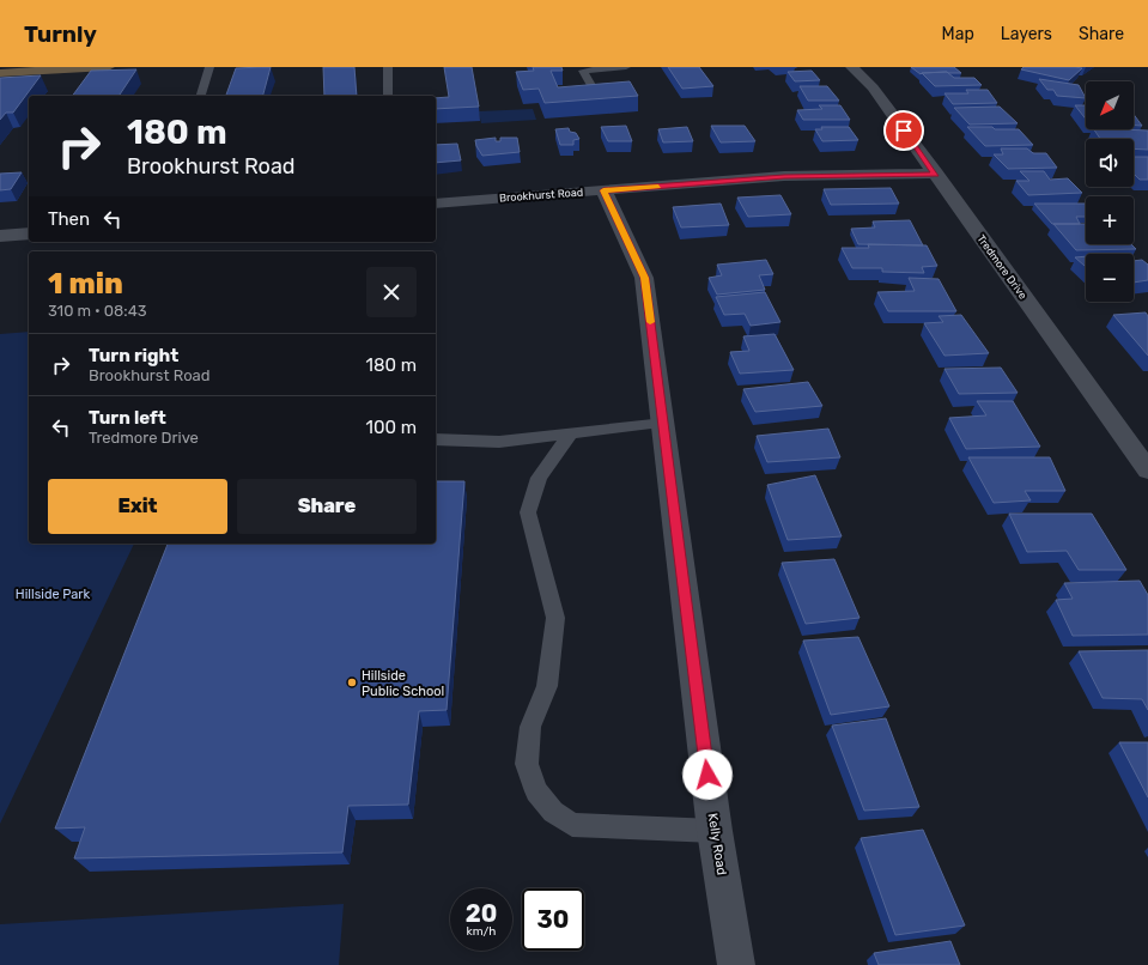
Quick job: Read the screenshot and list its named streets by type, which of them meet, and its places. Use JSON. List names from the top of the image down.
{
  "streets": {
    "street": ["Brookhurst Road", "Tredmore Drive", "Kelly Road"]
  },
  "crossings": [
    ["Brookhurst Road", "Tredmore Drive"],
    ["Brookhurst Road", "Kelly Road"]
  ],
  "parks": ["Hillside Park"],
  "places": ["Hillside Public School"],
  "north": "bottom left",
  "page": {
    "header": "Turnly",
    "nav": ["Map", "Layers", "Share"],
    "map_buttons": ["+", "−"],
    "turn": ["180 m", "Brookhurst Road"],
    "then": "Then",
    "heading": ["1 min", "310 m · 08:43"],
    "list": [
      {
        "name": "Turn right",
        "note": "Brookhurst Road",
        "value": "180 m"
      },
      {
        "name": "Turn left",
        "note": "Tredmore Drive",
        "value": "100 m"
      }
    ],
    "buttons": ["Exit", "Share"],
    "speed": "20 km/h",
    "limit": "30"
  }
}
